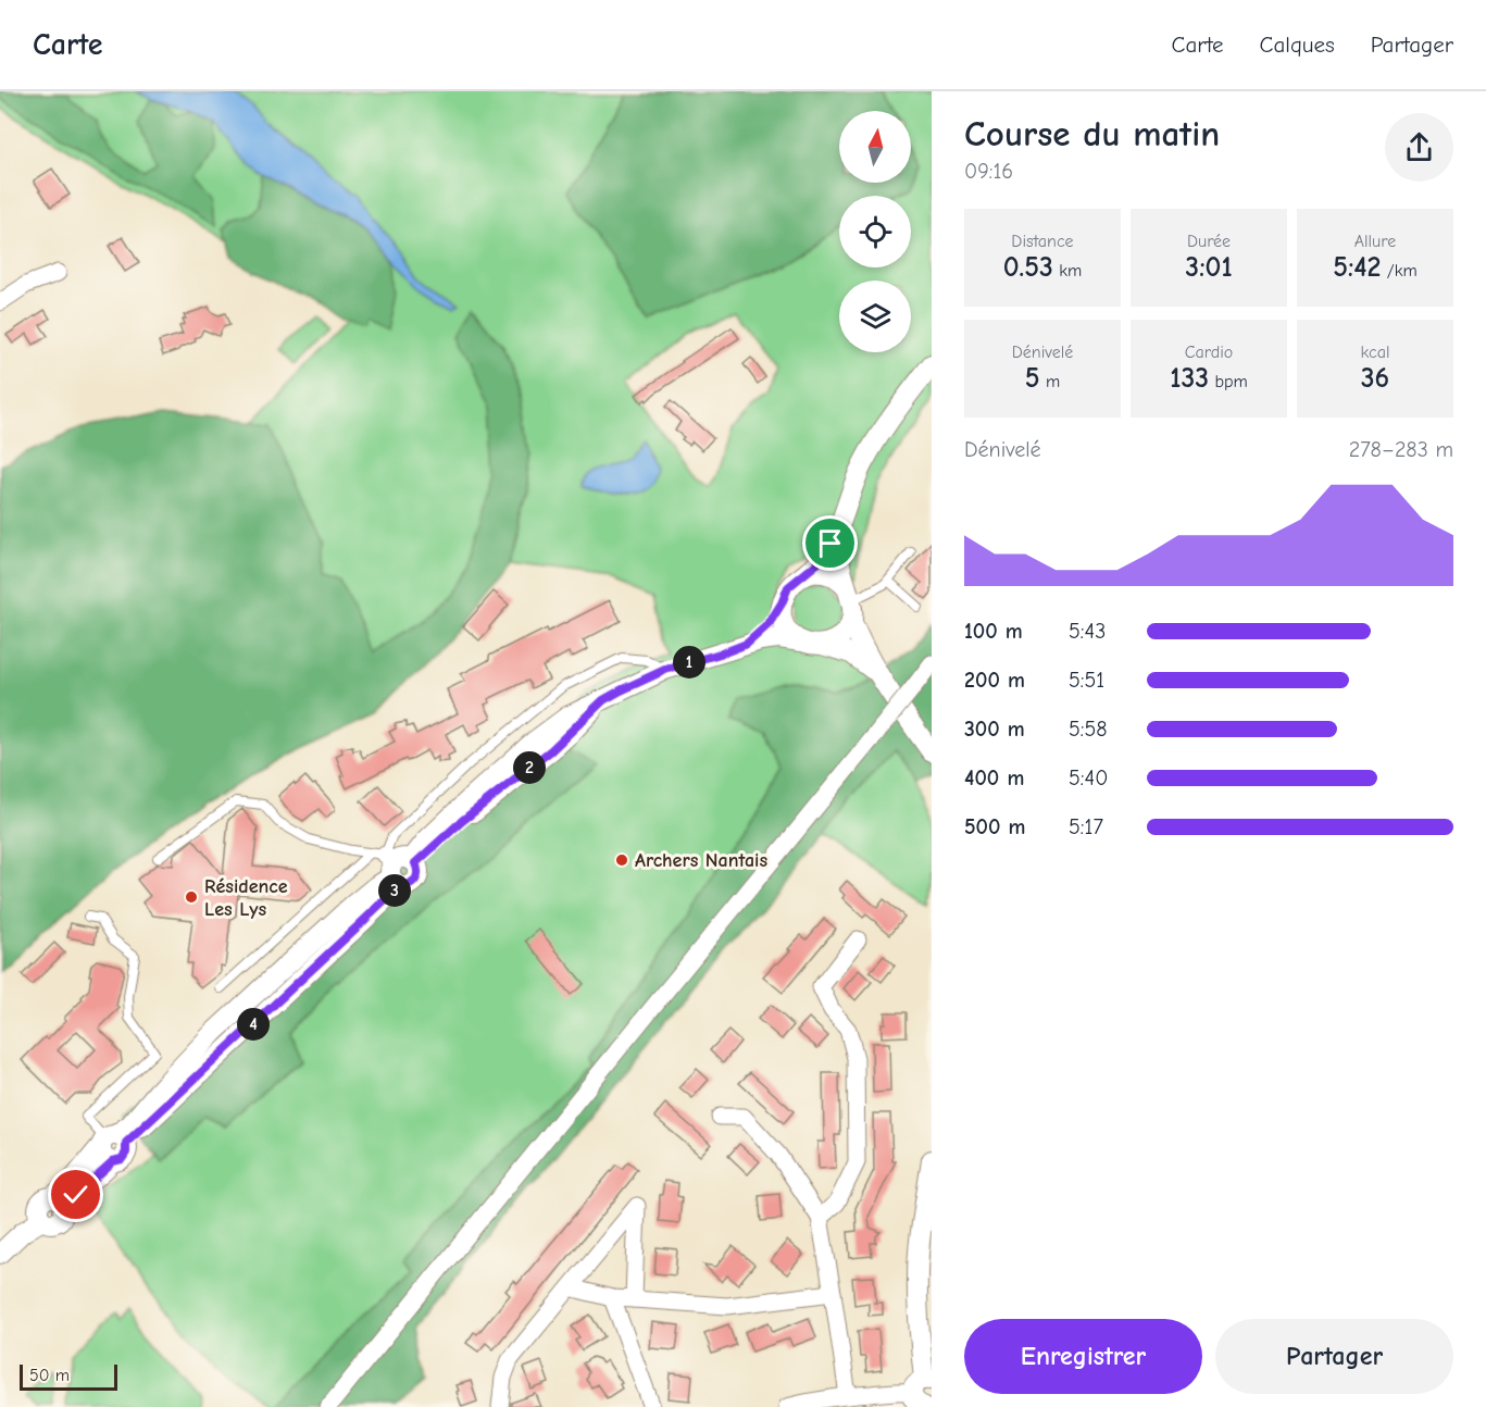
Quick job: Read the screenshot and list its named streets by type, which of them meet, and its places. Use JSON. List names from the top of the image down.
{
  "places": ["Archers Nantais", "Résidence Les Lys"],
  "scale_bar": "50 m",
  "north": "top",
  "page": {
    "header": "Carte",
    "nav": ["Carte", "Calques", "Partager"],
    "heading": ["Course du matin", "09:16"],
    "stats": [
      ["Distance", "0.53 km"],
      ["Durée", "3:01"],
      ["Allure", "5:42 /km"],
      ["Dénivelé", "5 m"],
      ["Cardio", "133 bpm"],
      ["kcal", "36"]
    ],
    "chart": ["Dénivelé", "278–283 m"],
    "list": [
      {
        "name": "100 m",
        "note": "5:43"
      },
      {
        "name": "200 m",
        "note": "5:51"
      },
      {
        "name": "300 m",
        "note": "5:58"
      },
      {
        "name": "400 m",
        "note": "5:40"
      },
      {
        "name": "500 m",
        "note": "5:17"
      }
    ],
    "pins": [
      "1",
      "2",
      "3",
      "4"
    ],
    "buttons": ["Enregistrer", "Partager"],
    "scale": "50 m"
  }
}
